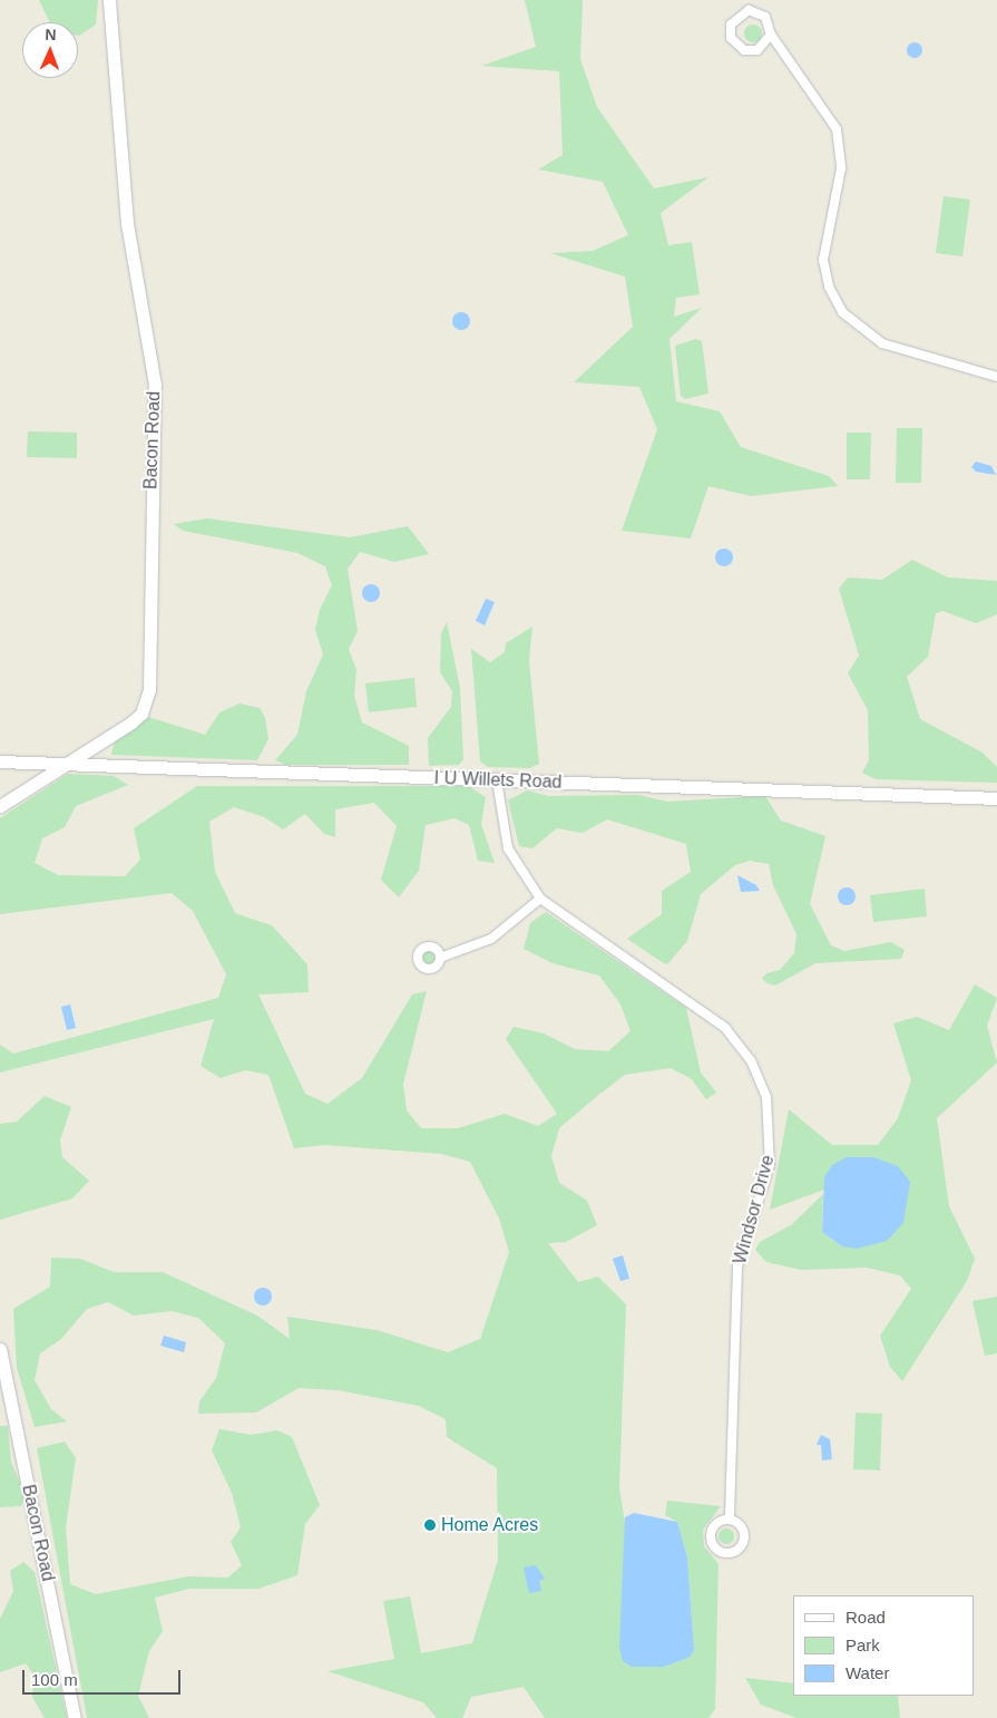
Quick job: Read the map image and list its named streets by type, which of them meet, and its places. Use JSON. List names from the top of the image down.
{
  "streets": {
    "street": ["Bacon Road", "I U Willets Road", "Windsor Drive"]
  },
  "crossings": [
    ["Bacon Road", "I U Willets Road"],
    ["I U Willets Road", "Windsor Drive"]
  ],
  "places": ["Home Acres"],
  "legend": ["Road", "Park", "Water"],
  "scale_bar": "100 m",
  "north": "top"
}
